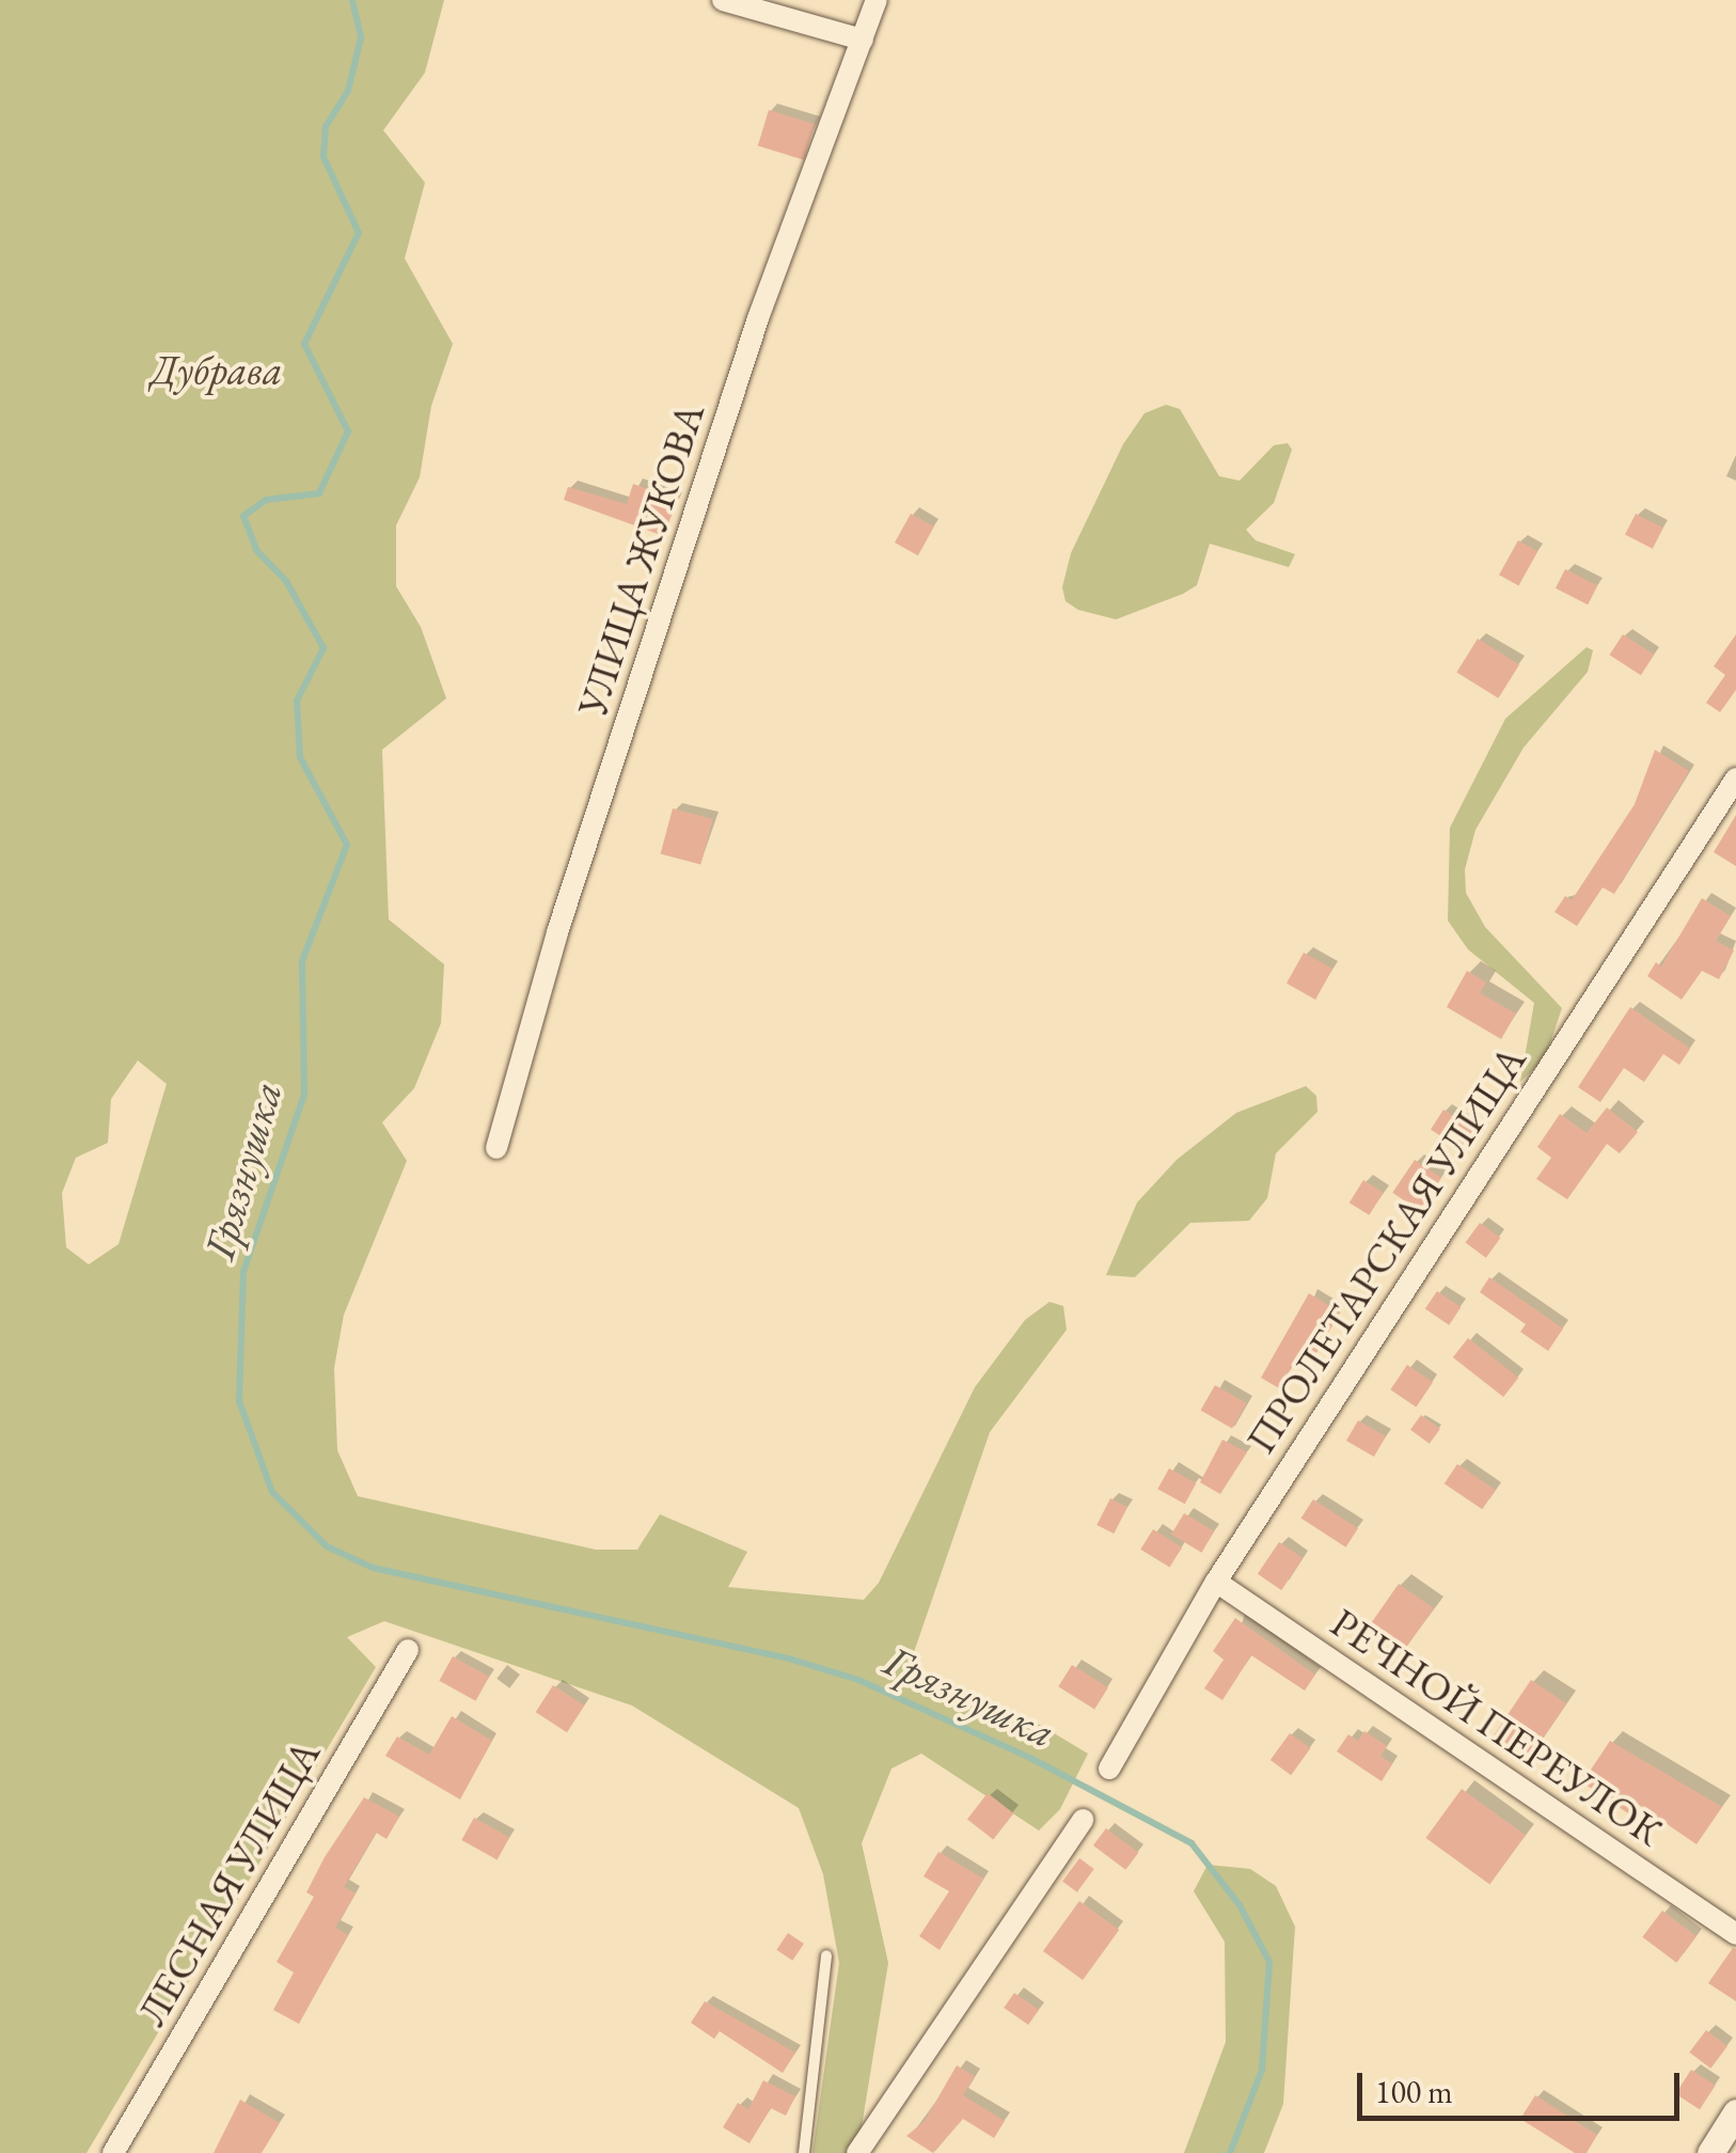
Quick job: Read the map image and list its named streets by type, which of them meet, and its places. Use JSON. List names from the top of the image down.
{
  "streets": {
    "street": [
      "УЛИЦА ЖУКОВА",
      "ПРОЛЕТАРСКАЯ УЛИЦА",
      "РЕЧНОЙ ПЕРЕУЛОК",
      "ЛЕСНАЯ УЛИЦА"
    ]
  },
  "crossings": [
    ["ПРОЛЕТАРСКАЯ УЛИЦА", "РЕЧНОЙ ПЕРЕУЛОК"]
  ],
  "water": ["Грязнушка"],
  "parks": ["Дубрава"],
  "scale_bar": "100 m"
}
